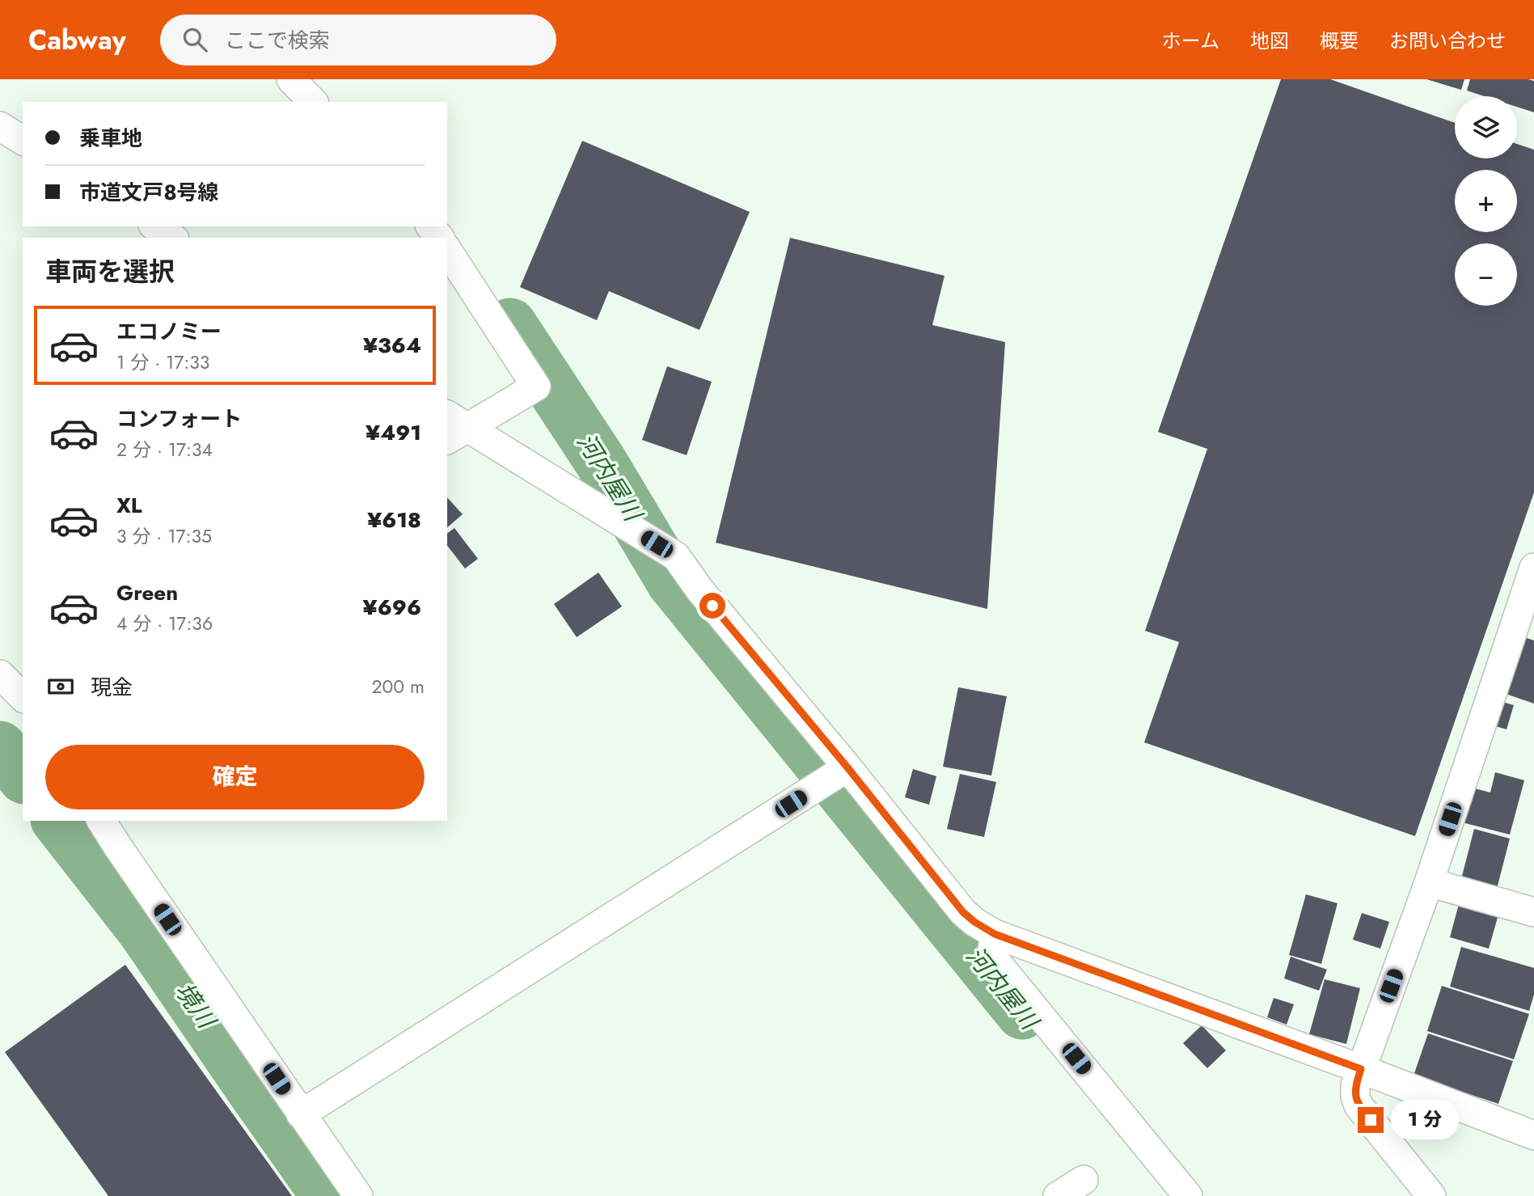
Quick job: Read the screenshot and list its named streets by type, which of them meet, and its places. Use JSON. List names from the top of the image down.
{
  "water": ["河内屋川", "境川"],
  "page": {
    "header": "Cabway",
    "search": "ここで検索",
    "nav": [
      "ホーム",
      "地図",
      "概要",
      "お問い合わせ"
    ],
    "map_buttons": ["+", "−"],
    "banner": ["乗車地", "市道文戸８号線"],
    "heading": "車両を選択",
    "list": [
      {
        "name": "エコノミー",
        "note": "1 分 · 17:33",
        "value": "¥364"
      },
      {
        "name": "コンフォート",
        "note": "2 分 · 17:34",
        "value": "¥491"
      },
      {
        "name": "XL",
        "note": "3 分 · 17:35",
        "value": "¥618"
      },
      {
        "name": "Green",
        "note": "4 分 · 17:36",
        "value": "¥696"
      }
    ],
    "pay": ["現金", "200 m"],
    "buttons": "確定",
    "bubble": "1 分"
  }
}
